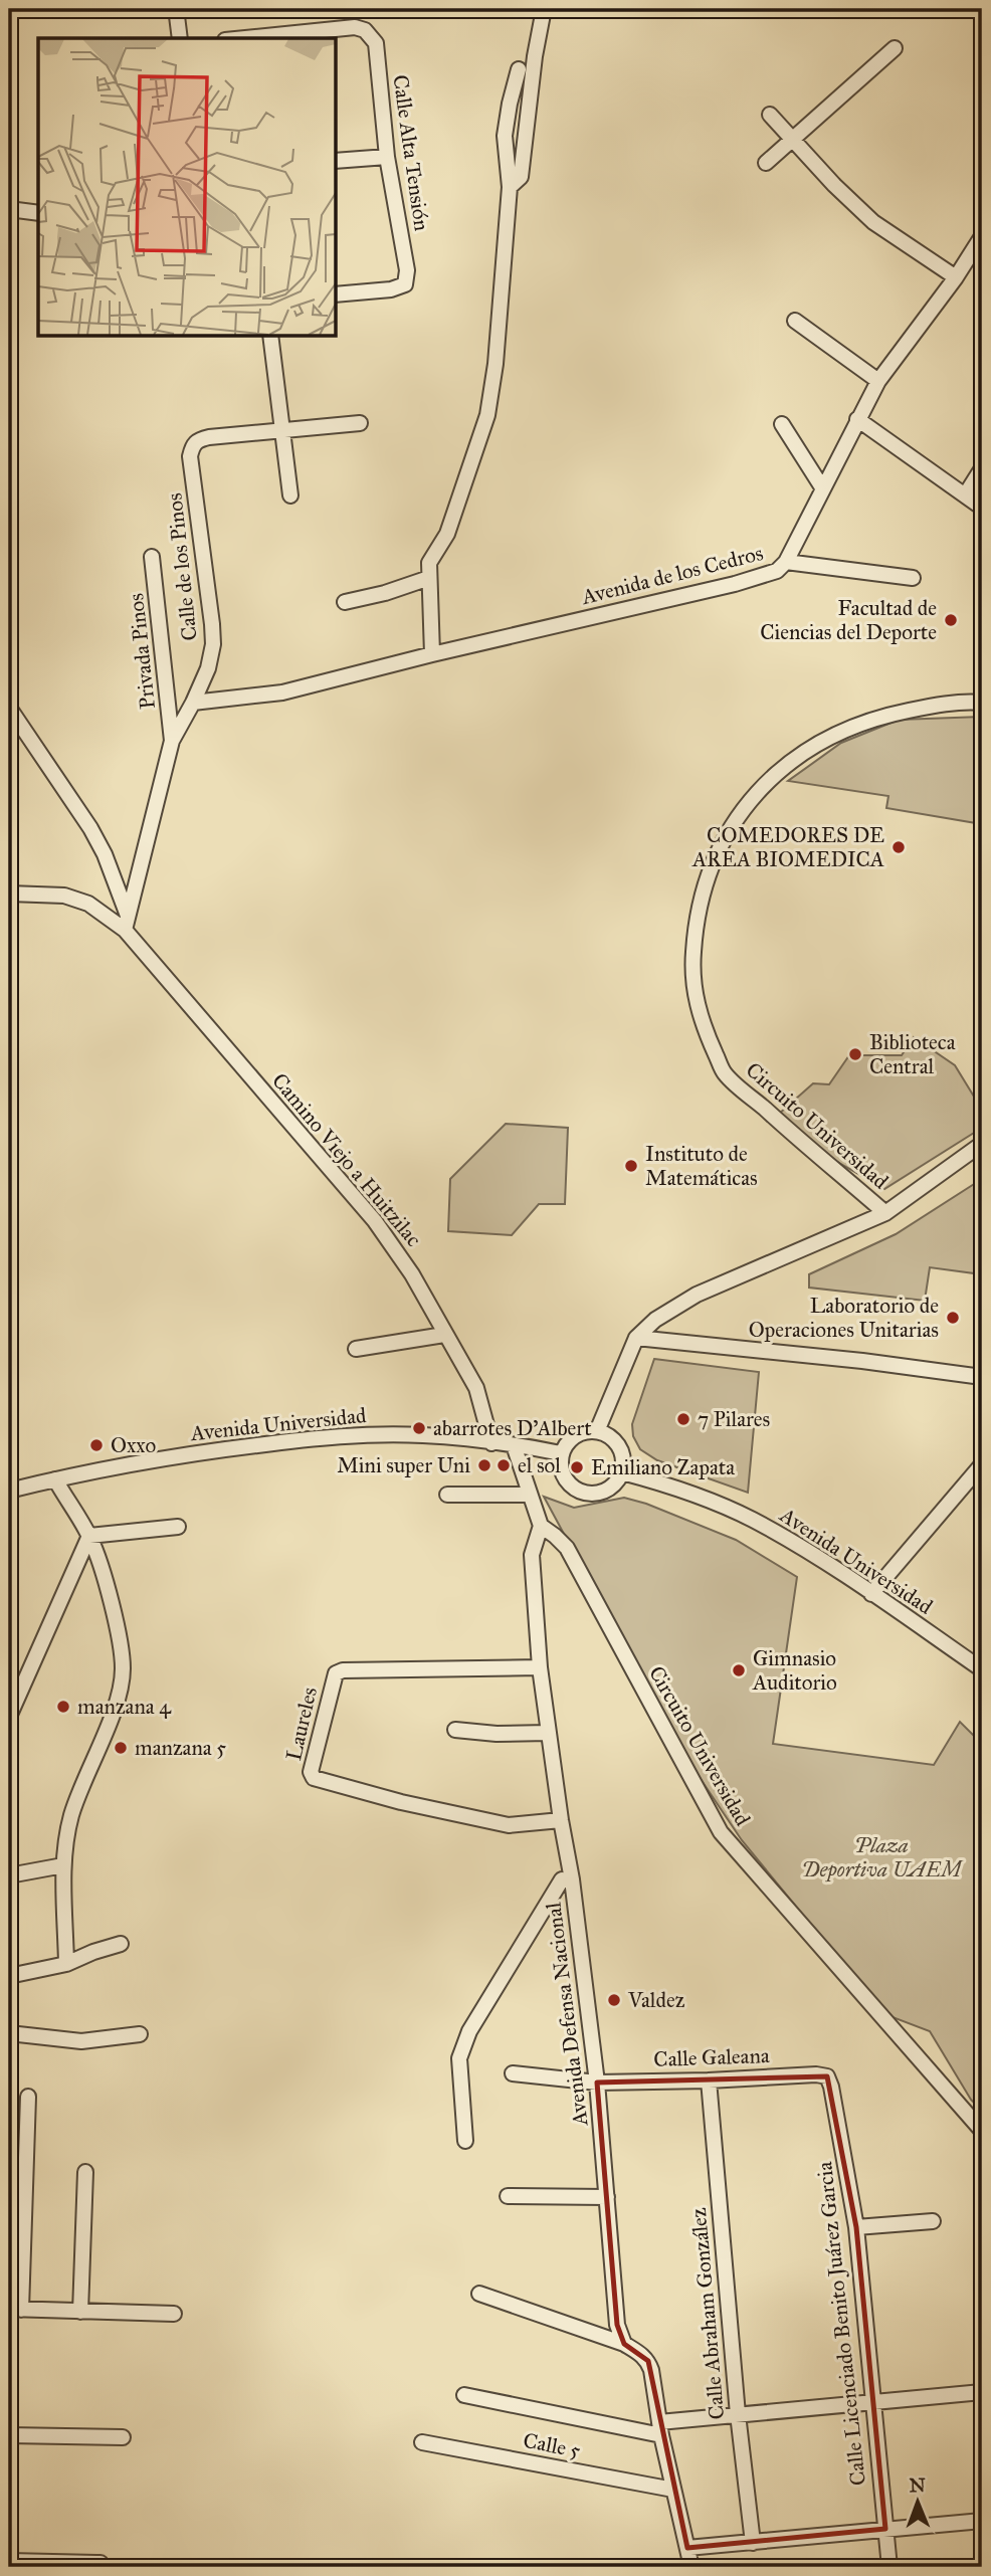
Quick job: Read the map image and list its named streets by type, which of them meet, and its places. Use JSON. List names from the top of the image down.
{
  "streets": {
    "street": [
      "Calle Alta Tensión",
      "Calle de los Pinos",
      "Avenida de los Cedros",
      "Privada Pinos",
      "Circuito Universidad",
      "Camino Viejo a Huitzilac",
      "Avenida Universidad",
      "Laureles",
      "Avenida Defensa Nacional",
      "Calle Galeana",
      "Calle Abraham González",
      "Calle Licenciado Benito Juárez Garcia",
      "Calle 5"
    ]
  },
  "crossings": [
    ["Calle de los Pinos", "Avenida de los Cedros"],
    ["Calle de los Pinos", "Privada Pinos"],
    ["Calle de los Pinos", "Camino Viejo a Huitzilac"],
    ["Circuito Universidad", "Avenida Universidad"],
    ["Circuito Universidad", "Avenida Defensa Nacional"],
    ["Camino Viejo a Huitzilac", "Avenida Universidad"],
    ["Laureles", "Avenida Defensa Nacional"],
    ["Avenida Defensa Nacional", "Calle Galeana"],
    ["Calle Galeana", "Calle Abraham González"],
    ["Calle Galeana", "Calle Licenciado Benito Juárez Garcia"]
  ],
  "parks": ["Plaza Deportiva UAEM"],
  "places": [
    "Facultad de Ciencias del Deporte",
    "COMEDORES DE AREA BIOMEDICA",
    "Biblioteca Central",
    "Instituto de Matemáticas",
    "Laboratorio de Operaciones Unitarias",
    "7 Pilares",
    "abarrotes D'Albert",
    "Oxxo",
    "Mini super Uni",
    "el sol",
    "Emiliano Zapata",
    "Gimnasio Auditorio",
    "manzana 4",
    "manzana 5",
    "Valdez"
  ],
  "north": "top"
}
